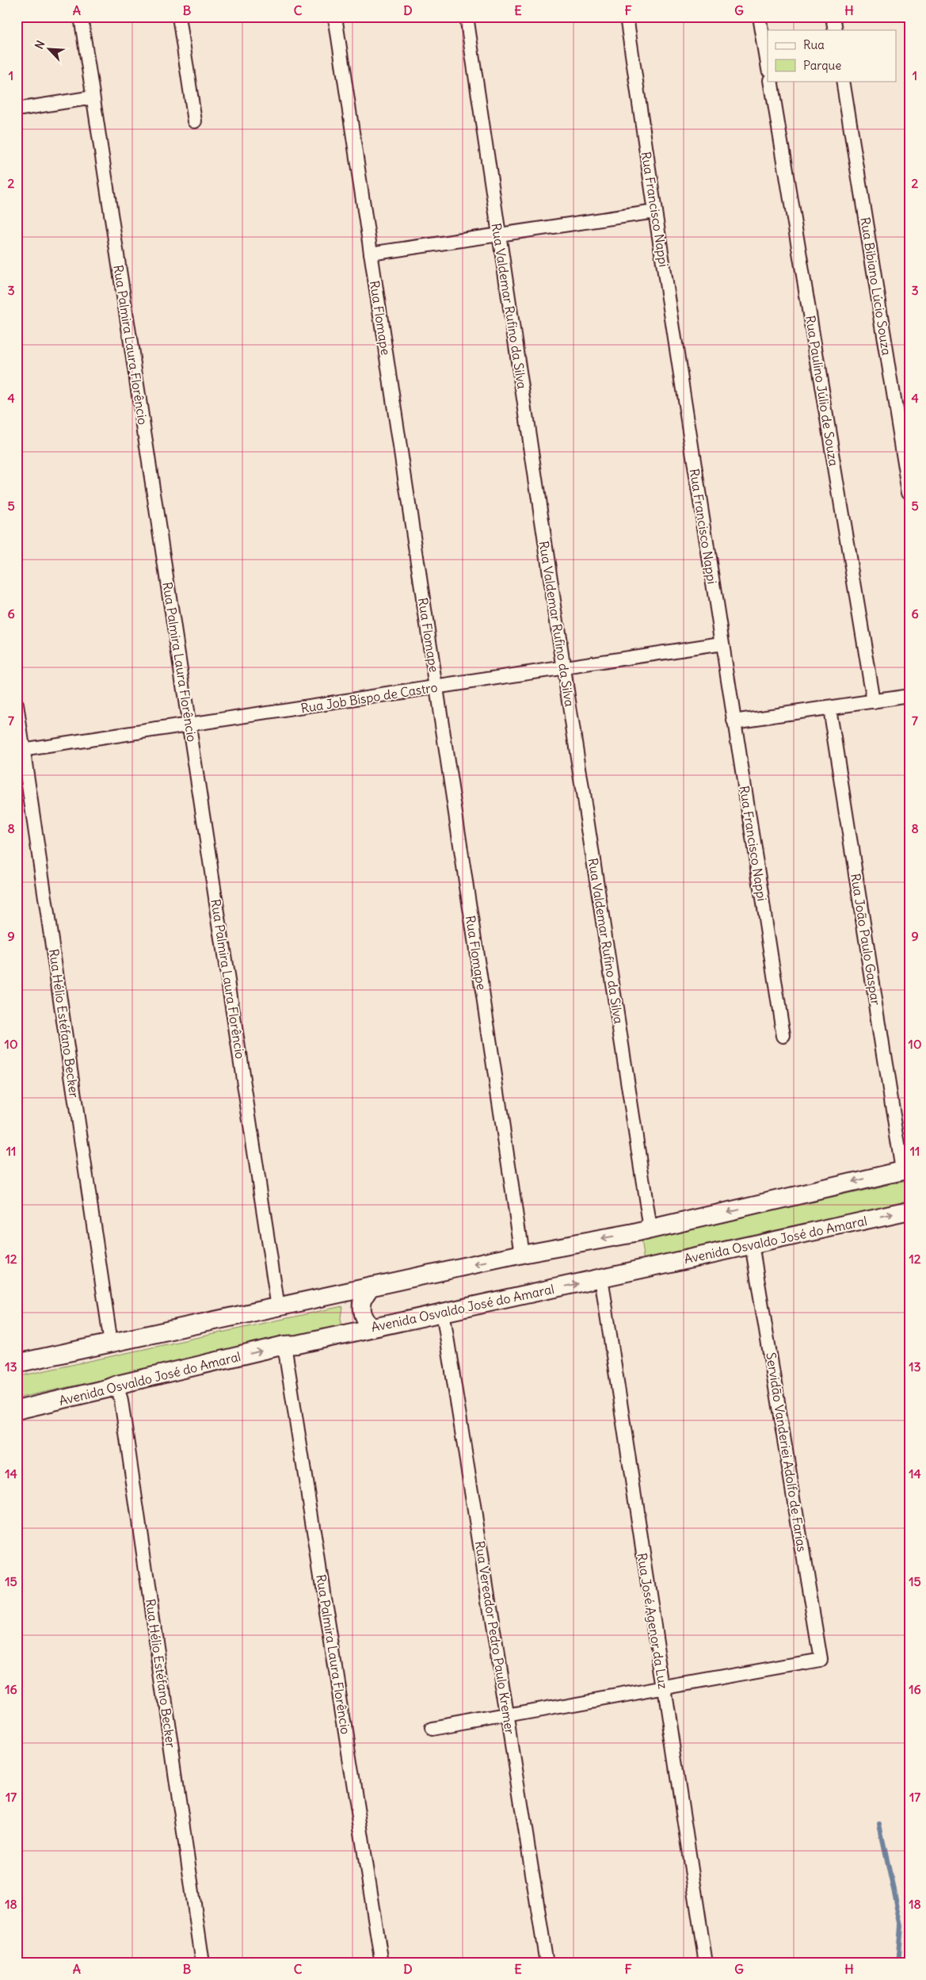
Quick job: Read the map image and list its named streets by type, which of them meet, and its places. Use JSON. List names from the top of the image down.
{
  "streets": {
    "main road": ["Avenida Osvaldo José do Amaral"],
    "street": [
      "Rua Francisco Nappi",
      "Rua Bibiano Lúcio Souza",
      "Rua Valdemar Rufino da Silva",
      "Rua Flomape",
      "Rua Palmira Laura Florêncio",
      "Rua Paulino Júlio de Souza",
      "Rua Job Bispo de Castro",
      "Rua João Paulo Gaspar",
      "Rua Hélio Estéfano Becker",
      "Servidão Vanderiei Adolfo de Farias",
      "Rua José Agenor da Luz",
      "Rua Vereador Pedro Paulo Kremer"
    ]
  },
  "crossings": [
    ["Rua Francisco Nappi", "Rua Job Bispo de Castro"],
    ["Rua Valdemar Rufino da Silva", "Rua Job Bispo de Castro"],
    ["Rua Flomape", "Rua Job Bispo de Castro"],
    ["Rua Palmira Laura Florêncio", "Rua Job Bispo de Castro"],
    ["Rua Palmira Laura Florêncio", "Avenida Osvaldo José do Amaral"],
    ["Rua Job Bispo de Castro", "Rua Hélio Estéfano Becker"],
    ["Rua Hélio Estéfano Becker", "Avenida Osvaldo José do Amaral"],
    ["Avenida Osvaldo José do Amaral", "Servidão Vanderiei Adolfo de Farias"],
    ["Avenida Osvaldo José do Amaral", "Rua José Agenor da Luz"],
    ["Avenida Osvaldo José do Amaral", "Rua Vereador Pedro Paulo Kremer"],
    ["Servidão Vanderiei Adolfo de Farias", "Rua José Agenor da Luz"]
  ],
  "legend": ["Rua", "Parque"],
  "north": "top left",
  "grid": {
    "columns": [
      "A",
      "B",
      "C",
      "D",
      "E",
      "F",
      "G",
      "H"
    ],
    "rows": [
      "1",
      "2",
      "3",
      "4",
      "5",
      "6",
      "7",
      "8",
      "9",
      "10",
      "11",
      "12",
      "13",
      "14",
      "15",
      "16",
      "17",
      "18"
    ]
  }
}
